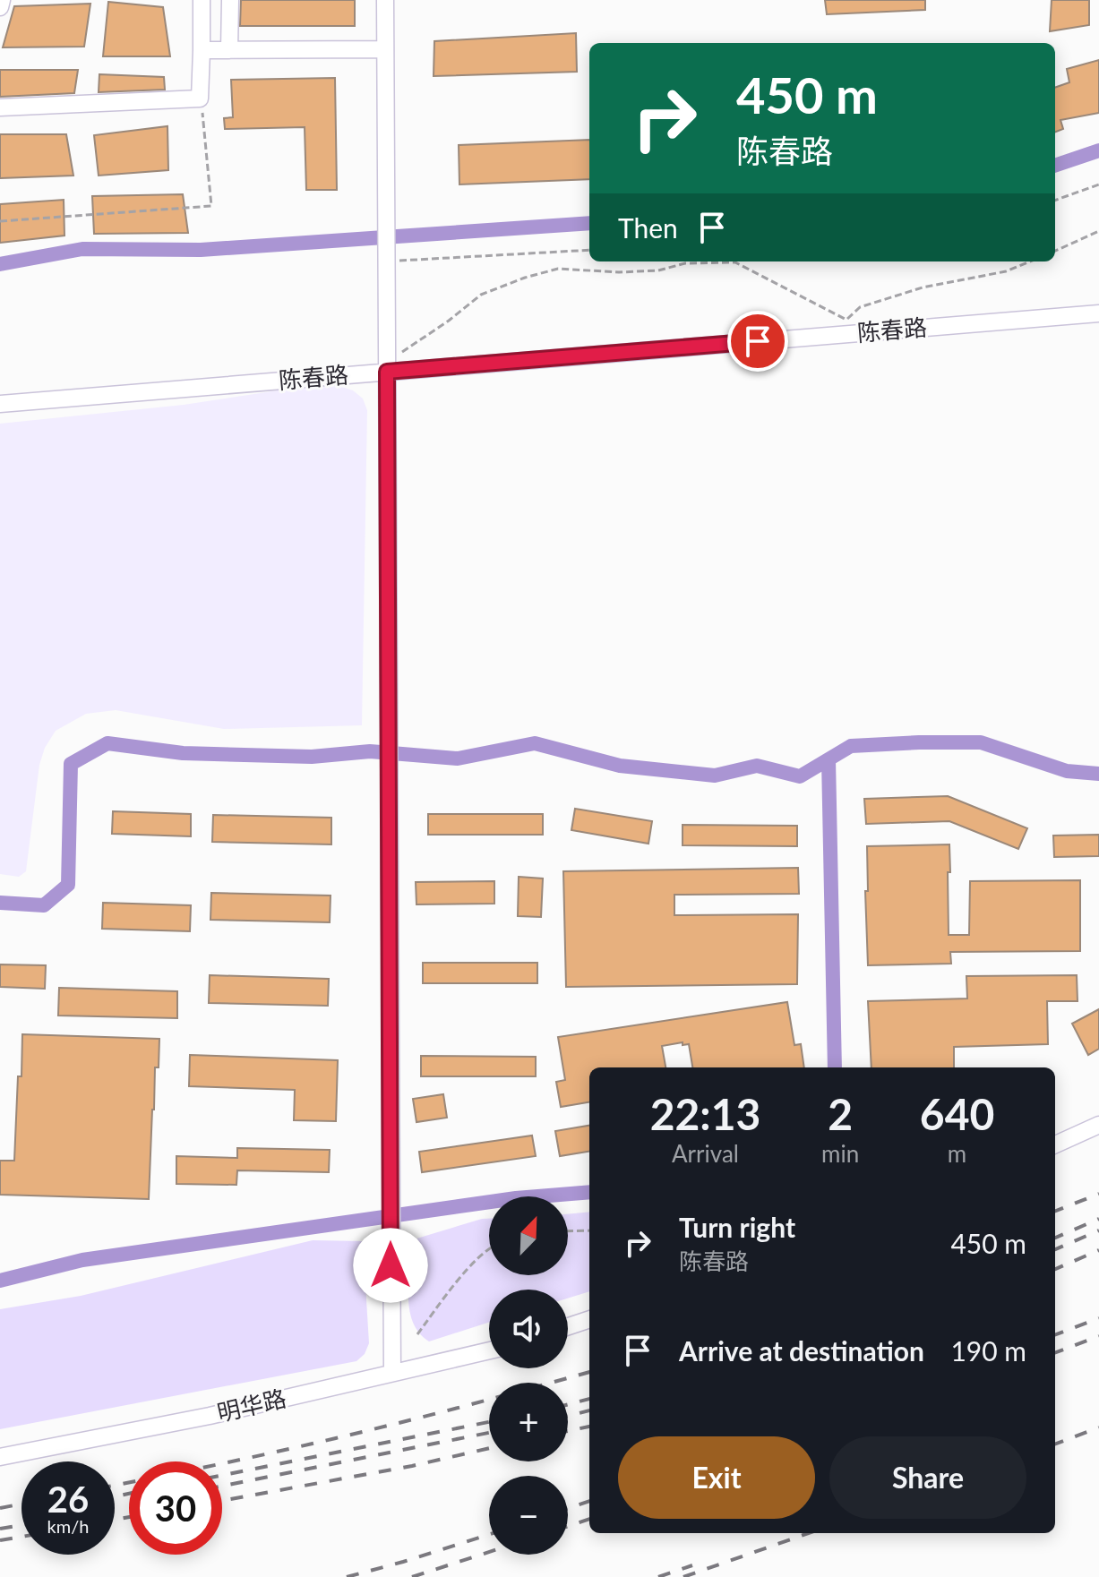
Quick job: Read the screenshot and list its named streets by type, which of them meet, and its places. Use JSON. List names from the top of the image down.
{
  "streets": {
    "street": ["陈春路", "明华路"]
  },
  "north": "top right",
  "page": {
    "turn": ["450 m", "陈春路"],
    "then": "Then",
    "eta": [
      "22:13",
      "Arrival",
      "2",
      "min",
      "640",
      "m"
    ],
    "list": [
      {
        "name": "Turn right",
        "note": "陈春路",
        "value": "450 m"
      },
      {
        "name": "Arrive at destination",
        "value": "190 m"
      }
    ],
    "map_buttons": ["+", "−"],
    "buttons": ["Exit", "Share"],
    "speed": "26 km/h",
    "limit": "30"
  }
}
